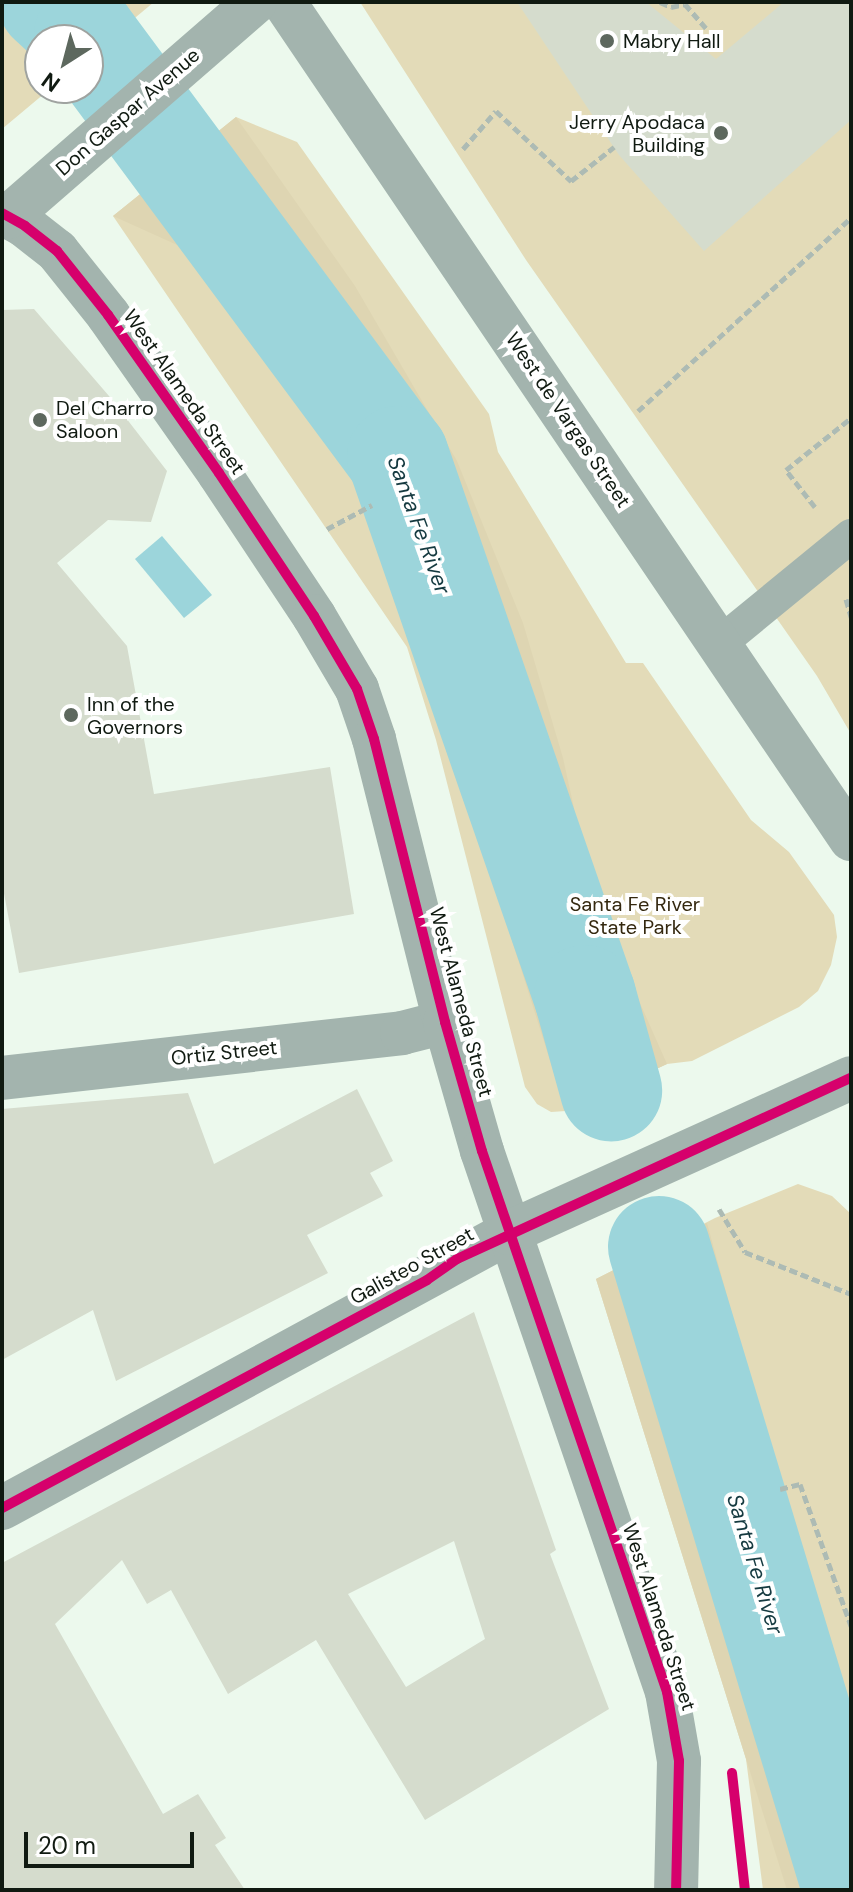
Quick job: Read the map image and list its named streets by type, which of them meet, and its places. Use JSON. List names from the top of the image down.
{
  "streets": {
    "street": [
      "Don Gaspar Avenue",
      "West Alameda Street",
      "West de Vargas Street",
      "Ortiz Street",
      "Galisteo Street"
    ]
  },
  "crossings": [
    ["Don Gaspar Avenue", "West Alameda Street"],
    ["West Alameda Street", "Ortiz Street"],
    ["West Alameda Street", "Galisteo Street"]
  ],
  "water": ["Santa Fe River"],
  "parks": ["Santa Fe River State Park"],
  "places": [
    "Mabry Hall",
    "Jerry Apodaca Building",
    "Del Charro Saloon",
    "Inn of the Governors"
  ],
  "scale_bar": "20 m",
  "north": "bottom left"
}
